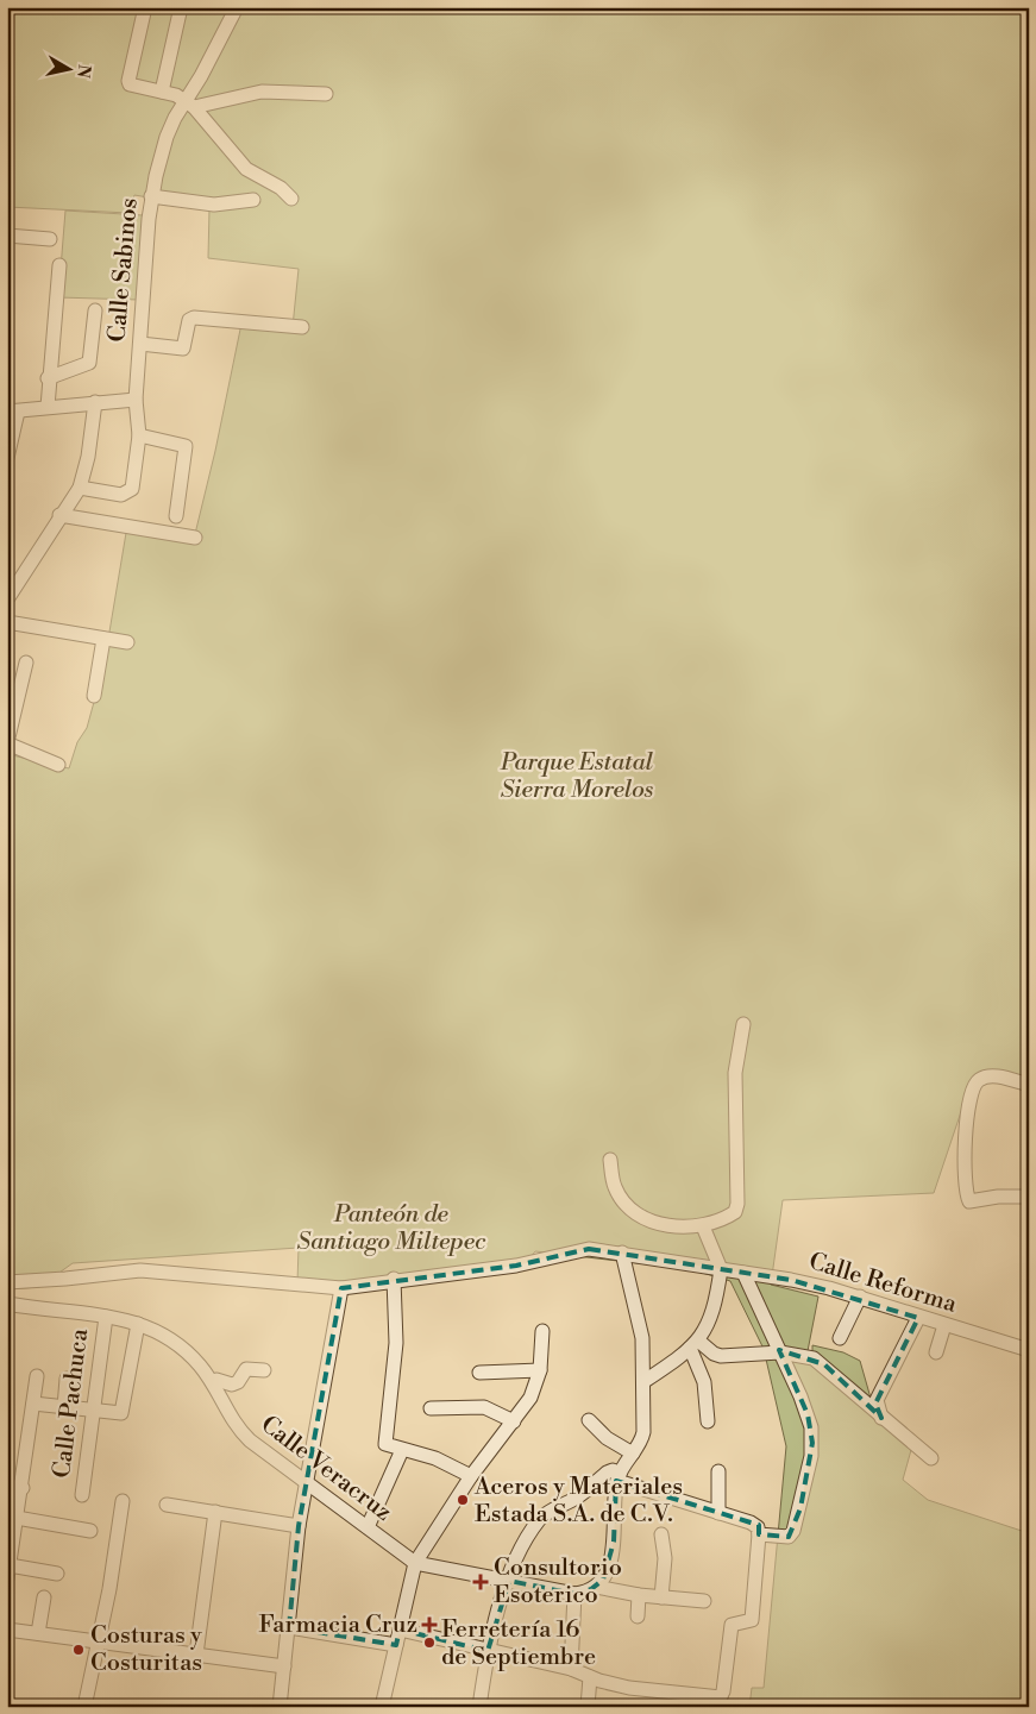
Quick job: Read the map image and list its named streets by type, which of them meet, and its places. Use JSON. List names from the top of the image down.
{
  "streets": {
    "street": [
      "Calle Sabinos",
      "Calle Reforma",
      "Calle Pachuca",
      "Calle Veracruz"
    ]
  },
  "crossings": [
    ["Calle Pachuca", "Calle Veracruz"]
  ],
  "parks": ["Parque Estatal Sierra Morelos", "Panteón de Santiago Miltepec"],
  "places": {
    "other": ["Aceros y Materiales Estada S.A. de C.V.", "Ferretería 16 de Septiembre", "Costuras y Costuritas"],
    "health": ["Consultorio Esoterico", "Farmacia Cruz"]
  },
  "north": "right"
}
